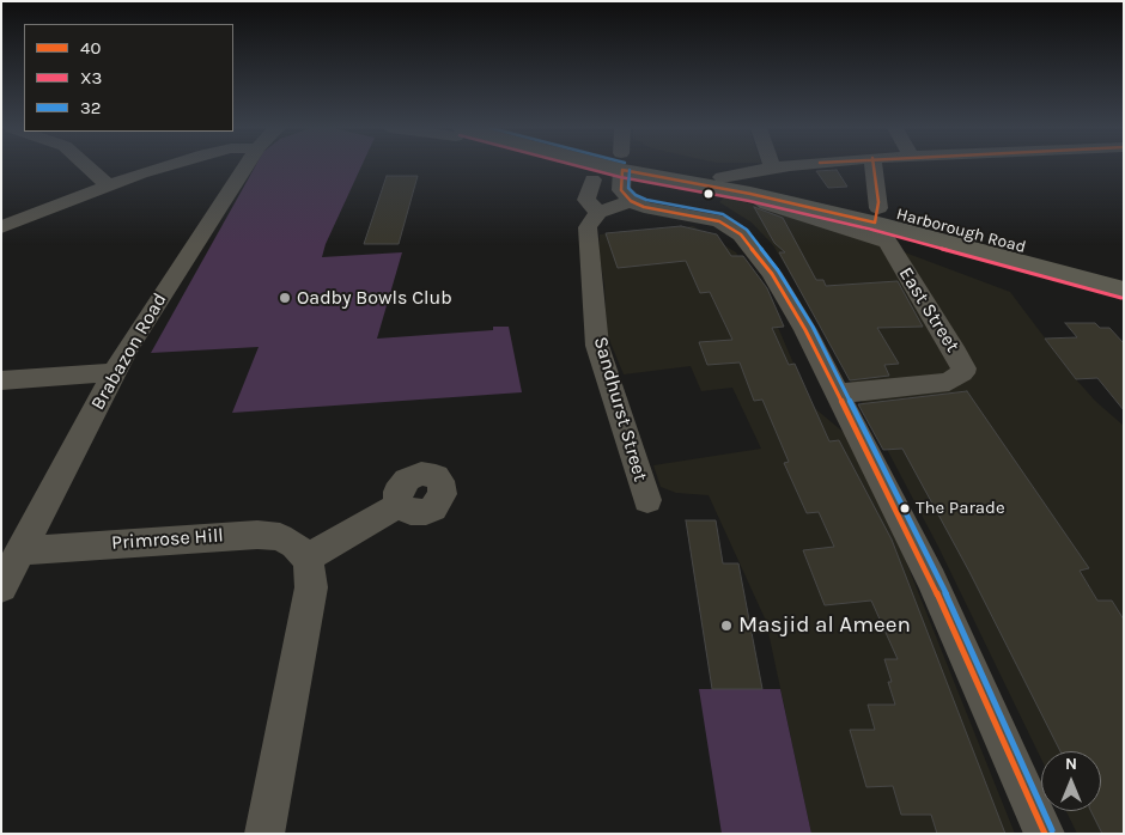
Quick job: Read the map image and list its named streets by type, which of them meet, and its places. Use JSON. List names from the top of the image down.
{
  "streets": {
    "highway": ["Harborough Road"],
    "street": [
      "East Street",
      "Brabazon Road",
      "Sandhurst Street",
      "Primrose Hill"
    ]
  },
  "crossings": [
    ["Harborough Road", "East Street"],
    ["Brabazon Road", "Primrose Hill"]
  ],
  "places": ["Oadby Bowls Club", "The Parade", "Masjid al Ameen"],
  "lines": ["transit line 40", "transit line X3", "transit line 32"],
  "legend": ["40", "X3", "32"],
  "north": "top"
}
